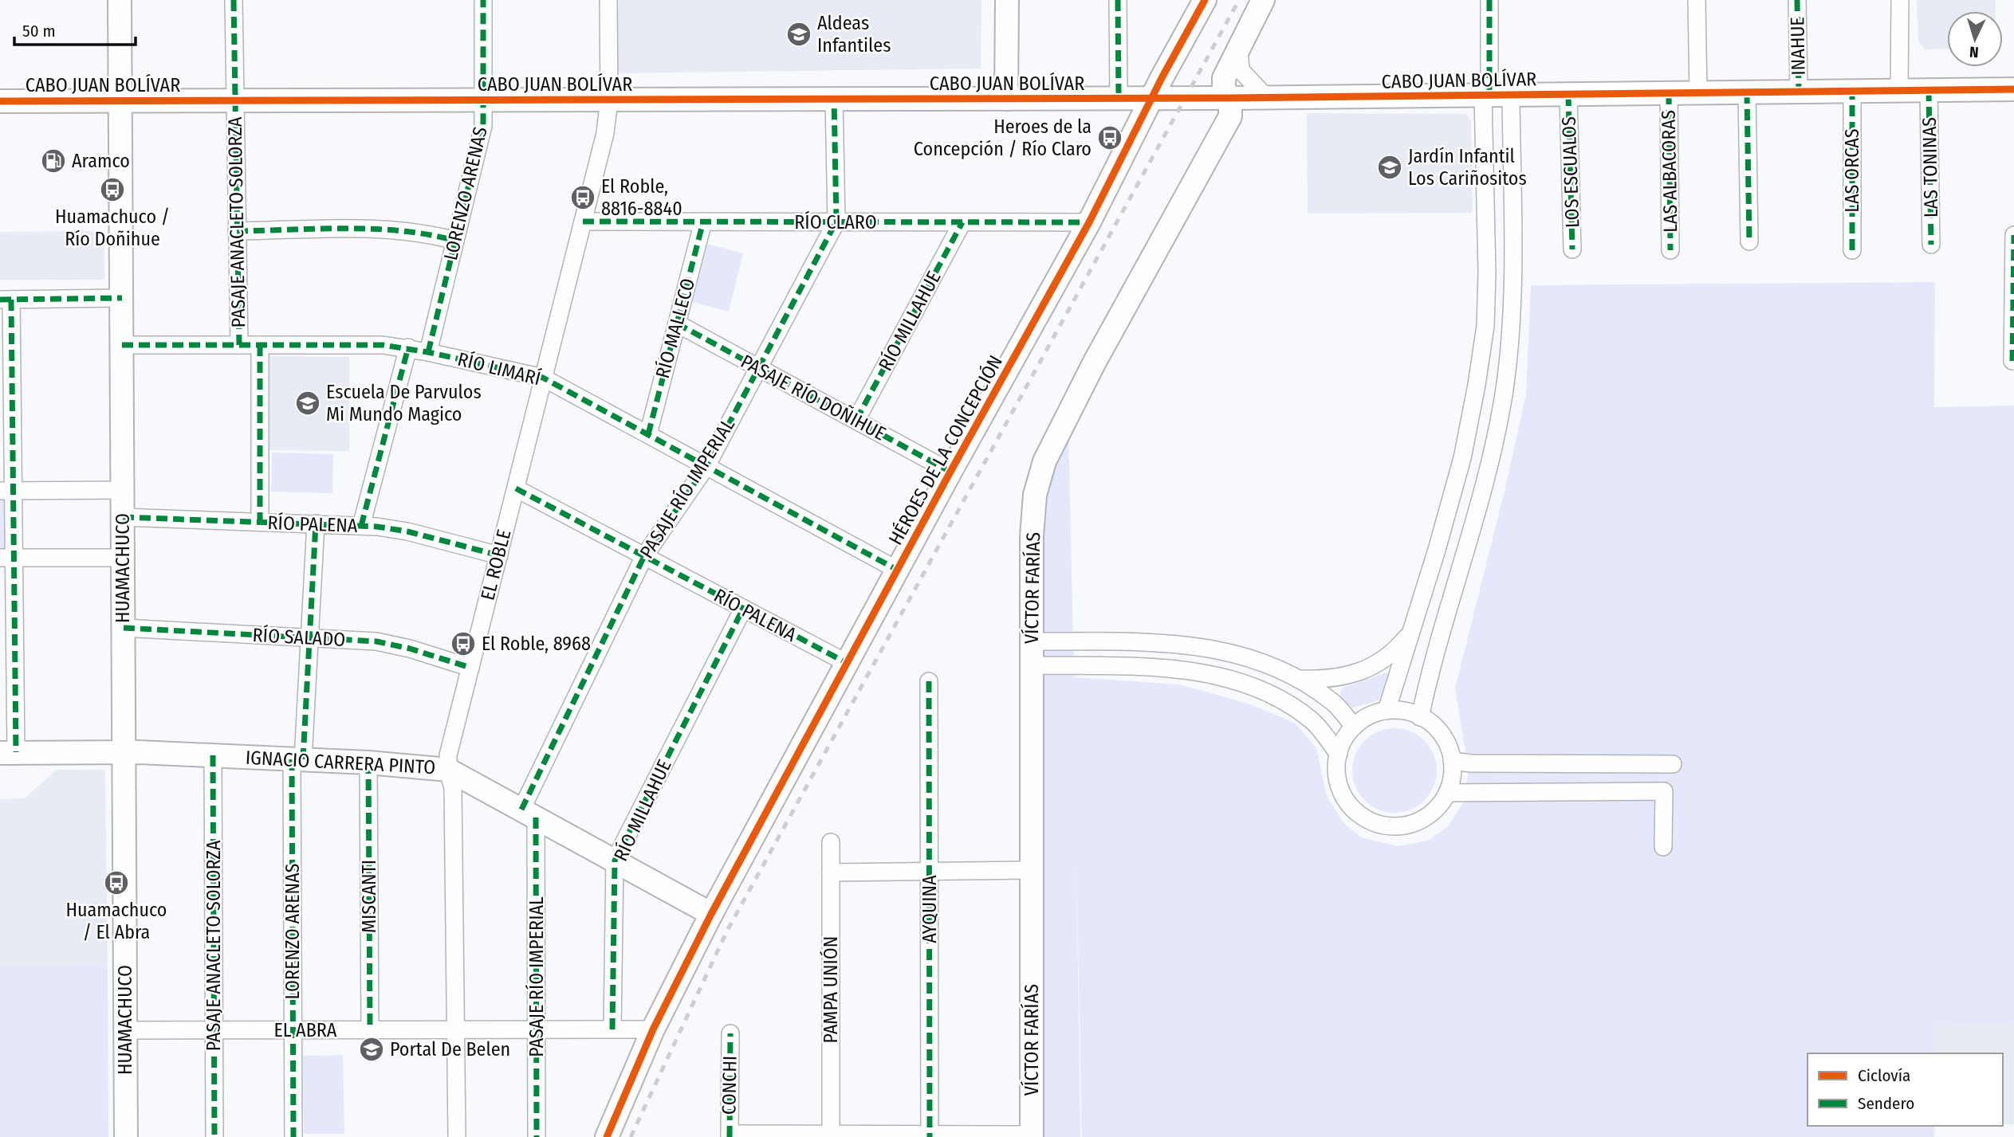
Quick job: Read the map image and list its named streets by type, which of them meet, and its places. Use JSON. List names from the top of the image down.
{
  "streets": {
    "street": [
      "INAHUE",
      "CABO JUAN BOLÍVAR",
      "LAS TONINAS",
      "LAS ORCAS",
      "LAS ALBACORAS",
      "LOS ESCUALOS",
      "LORENZO ARENAS",
      "PASAJE ANACLETO SOLORZA",
      "RÍO CLARO",
      "RÍO MILLAHUE",
      "RÍO MALLECO",
      "RÍO LIMARÍ",
      "PASAJE RÍO DOÑIHUE",
      "HÉROES DE LA CONCEPCIÓN",
      "PASAJE RÍO IMPERIAL",
      "RÍO PALENA",
      "EL ROBLE",
      "HUAMACHUCO",
      "VÍCTOR FARÍAS",
      "RÍO SALADO",
      "IGNACIO CARRERA PINTO",
      "MISCANTI",
      "AYQUINA",
      "PAMPA UNIÓN",
      "EL ABRA",
      "CONCHI"
    ]
  },
  "crossings": [
    ["INAHUE", "CABO JUAN BOLÍVAR"],
    ["CABO JUAN BOLÍVAR", "LAS TONINAS"],
    ["CABO JUAN BOLÍVAR", "LAS ORCAS"],
    ["CABO JUAN BOLÍVAR", "LAS ALBACORAS"],
    ["CABO JUAN BOLÍVAR", "LOS ESCUALOS"],
    ["CABO JUAN BOLÍVAR", "LORENZO ARENAS"],
    ["CABO JUAN BOLÍVAR", "PASAJE ANACLETO SOLORZA"],
    ["CABO JUAN BOLÍVAR", "HÉROES DE LA CONCEPCIÓN"],
    ["CABO JUAN BOLÍVAR", "PASAJE RÍO IMPERIAL"],
    ["CABO JUAN BOLÍVAR", "EL ROBLE"],
    ["CABO JUAN BOLÍVAR", "HUAMACHUCO"],
    ["CABO JUAN BOLÍVAR", "VÍCTOR FARÍAS"],
    ["LORENZO ARENAS", "RÍO LIMARÍ"],
    ["LORENZO ARENAS", "RÍO PALENA"],
    ["LORENZO ARENAS", "RÍO SALADO"],
    ["LORENZO ARENAS", "IGNACIO CARRERA PINTO"],
    ["LORENZO ARENAS", "EL ABRA"],
    ["PASAJE ANACLETO SOLORZA", "RÍO LIMARÍ"],
    ["PASAJE ANACLETO SOLORZA", "RÍO PALENA"],
    ["PASAJE ANACLETO SOLORZA", "IGNACIO CARRERA PINTO"],
    ["PASAJE ANACLETO SOLORZA", "EL ABRA"],
    ["RÍO CLARO", "RÍO MILLAHUE"],
    ["RÍO CLARO", "RÍO MALLECO"],
    ["RÍO CLARO", "HÉROES DE LA CONCEPCIÓN"],
    ["RÍO CLARO", "PASAJE RÍO IMPERIAL"],
    ["RÍO CLARO", "EL ROBLE"],
    ["RÍO MILLAHUE", "PASAJE RÍO DOÑIHUE"],
    ["RÍO MILLAHUE", "RÍO PALENA"],
    ["RÍO MILLAHUE", "IGNACIO CARRERA PINTO"],
    ["RÍO MILLAHUE", "EL ABRA"],
    ["RÍO MALLECO", "RÍO LIMARÍ"],
    ["RÍO MALLECO", "PASAJE RÍO DOÑIHUE"],
    ["RÍO LIMARÍ", "HÉROES DE LA CONCEPCIÓN"],
    ["RÍO LIMARÍ", "PASAJE RÍO IMPERIAL"],
    ["RÍO LIMARÍ", "EL ROBLE"],
    ["RÍO LIMARÍ", "HUAMACHUCO"],
    ["PASAJE RÍO DOÑIHUE", "HÉROES DE LA CONCEPCIÓN"],
    ["PASAJE RÍO DOÑIHUE", "PASAJE RÍO IMPERIAL"],
    ["HÉROES DE LA CONCEPCIÓN", "RÍO PALENA"],
    ["HÉROES DE LA CONCEPCIÓN", "IGNACIO CARRERA PINTO"],
    ["HÉROES DE LA CONCEPCIÓN", "EL ABRA"],
    ["PASAJE RÍO IMPERIAL", "RÍO PALENA"],
    ["PASAJE RÍO IMPERIAL", "IGNACIO CARRERA PINTO"],
    ["PASAJE RÍO IMPERIAL", "EL ABRA"],
    ["RÍO PALENA", "EL ROBLE"],
    ["RÍO PALENA", "HUAMACHUCO"],
    ["EL ROBLE", "RÍO SALADO"],
    ["EL ROBLE", "IGNACIO CARRERA PINTO"],
    ["EL ROBLE", "EL ABRA"],
    ["HUAMACHUCO", "RÍO SALADO"],
    ["HUAMACHUCO", "IGNACIO CARRERA PINTO"],
    ["HUAMACHUCO", "EL ABRA"],
    ["IGNACIO CARRERA PINTO", "MISCANTI"],
    ["MISCANTI", "EL ABRA"]
  ],
  "places": {
    "school or university": [
      "Aldeas Infantiles",
      "Jardín Infantil Los Cariñositos",
      "Escuela De Parvulos Mi Mundo Magico",
      "Portal De Belen"
    ],
    "bus stop": [
      "Heroes de la Concepción / Río Claro",
      "Huamachuco / Río Doñihue",
      "El Roble, 8816-8840",
      "El Roble, 8968",
      "Huamachuco / El Abra"
    ],
    "fuel station": ["Aramco"]
  },
  "legend": ["Ciclovía", "Sendero"],
  "scale_bar": "50 m",
  "north": "bottom"
}
